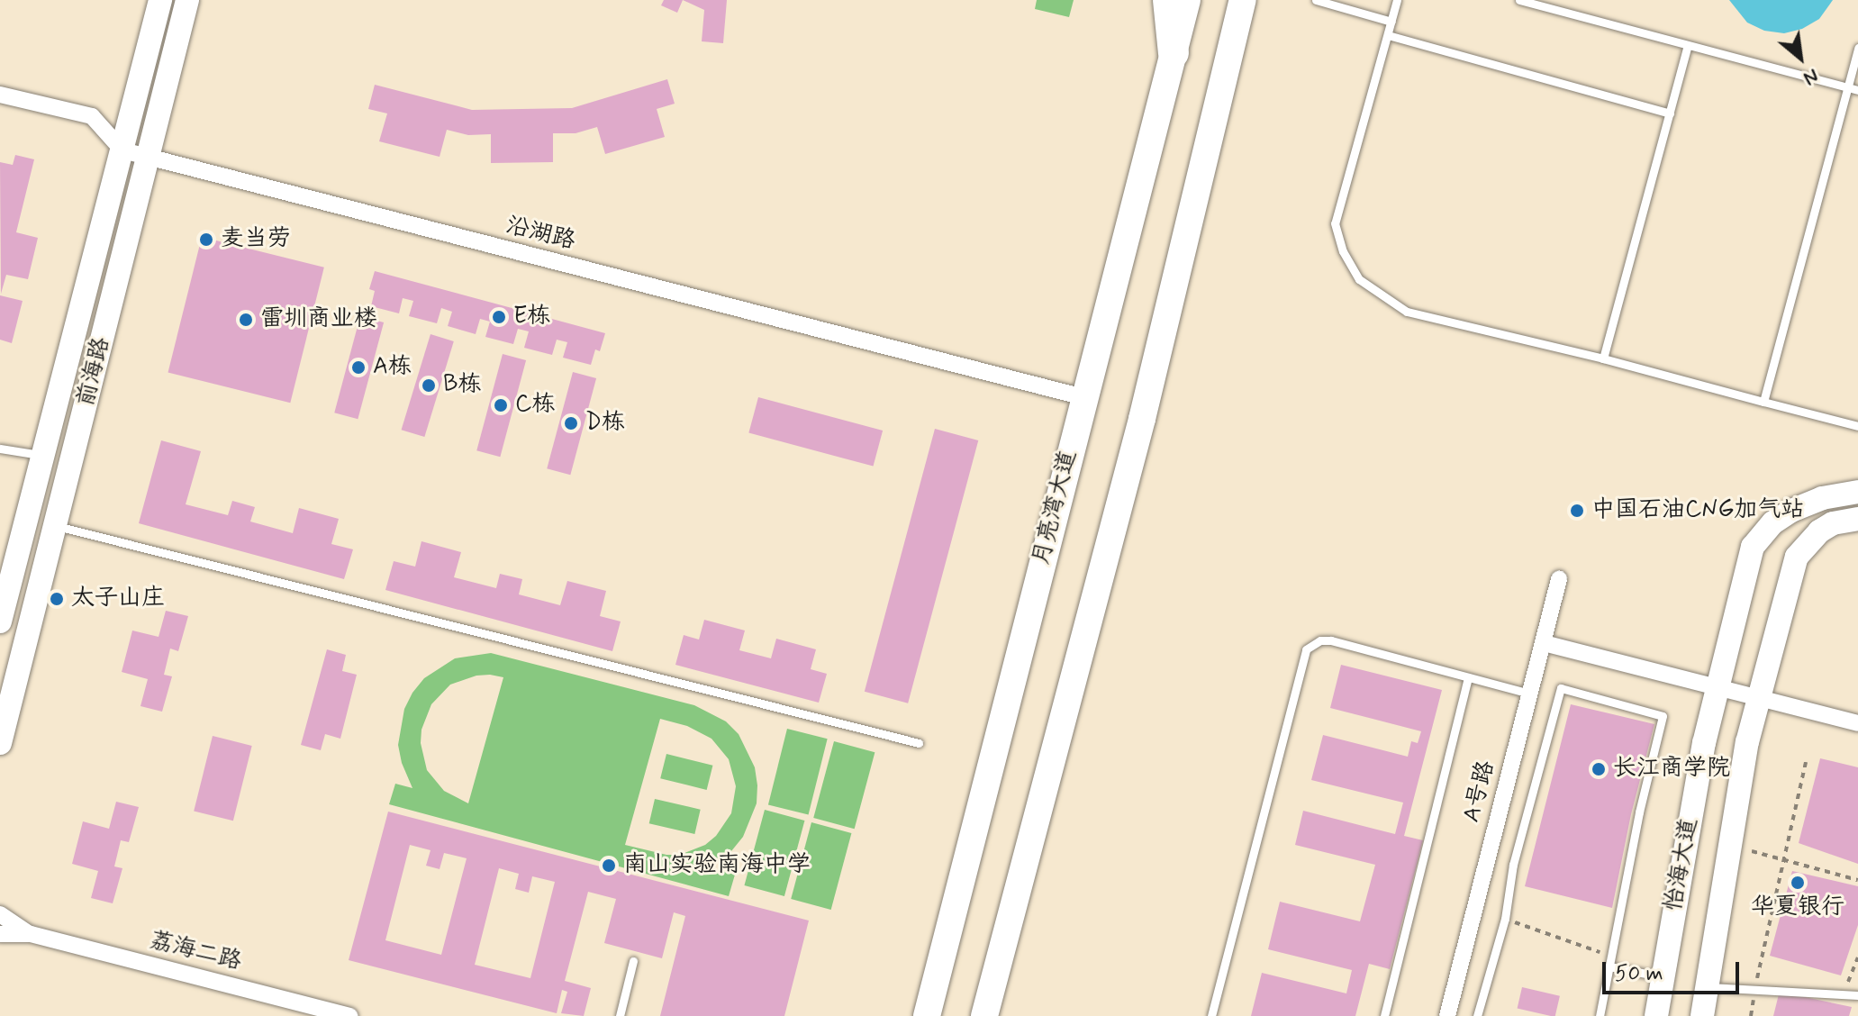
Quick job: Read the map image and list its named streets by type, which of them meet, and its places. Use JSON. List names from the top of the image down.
{
  "streets": {
    "main road": ["月亮湾大道"],
    "street": [
      "沿湖路",
      "前海路",
      "A号路",
      "怡海大道",
      "荔海二路"
    ]
  },
  "crossings": [
    ["沿湖路", "前海路"],
    ["沿湖路", "月亮湾大道"]
  ],
  "places": [
    "麦当劳",
    "E栋",
    "雷圳商业楼",
    "A栋",
    "B栋",
    "C栋",
    "D栋",
    "中国石油CNG加气站",
    "太子山庄",
    "长江商学院",
    "南山实验南海中学",
    "华夏银行"
  ],
  "scale_bar": "50 m",
  "north": "bottom right"
}
